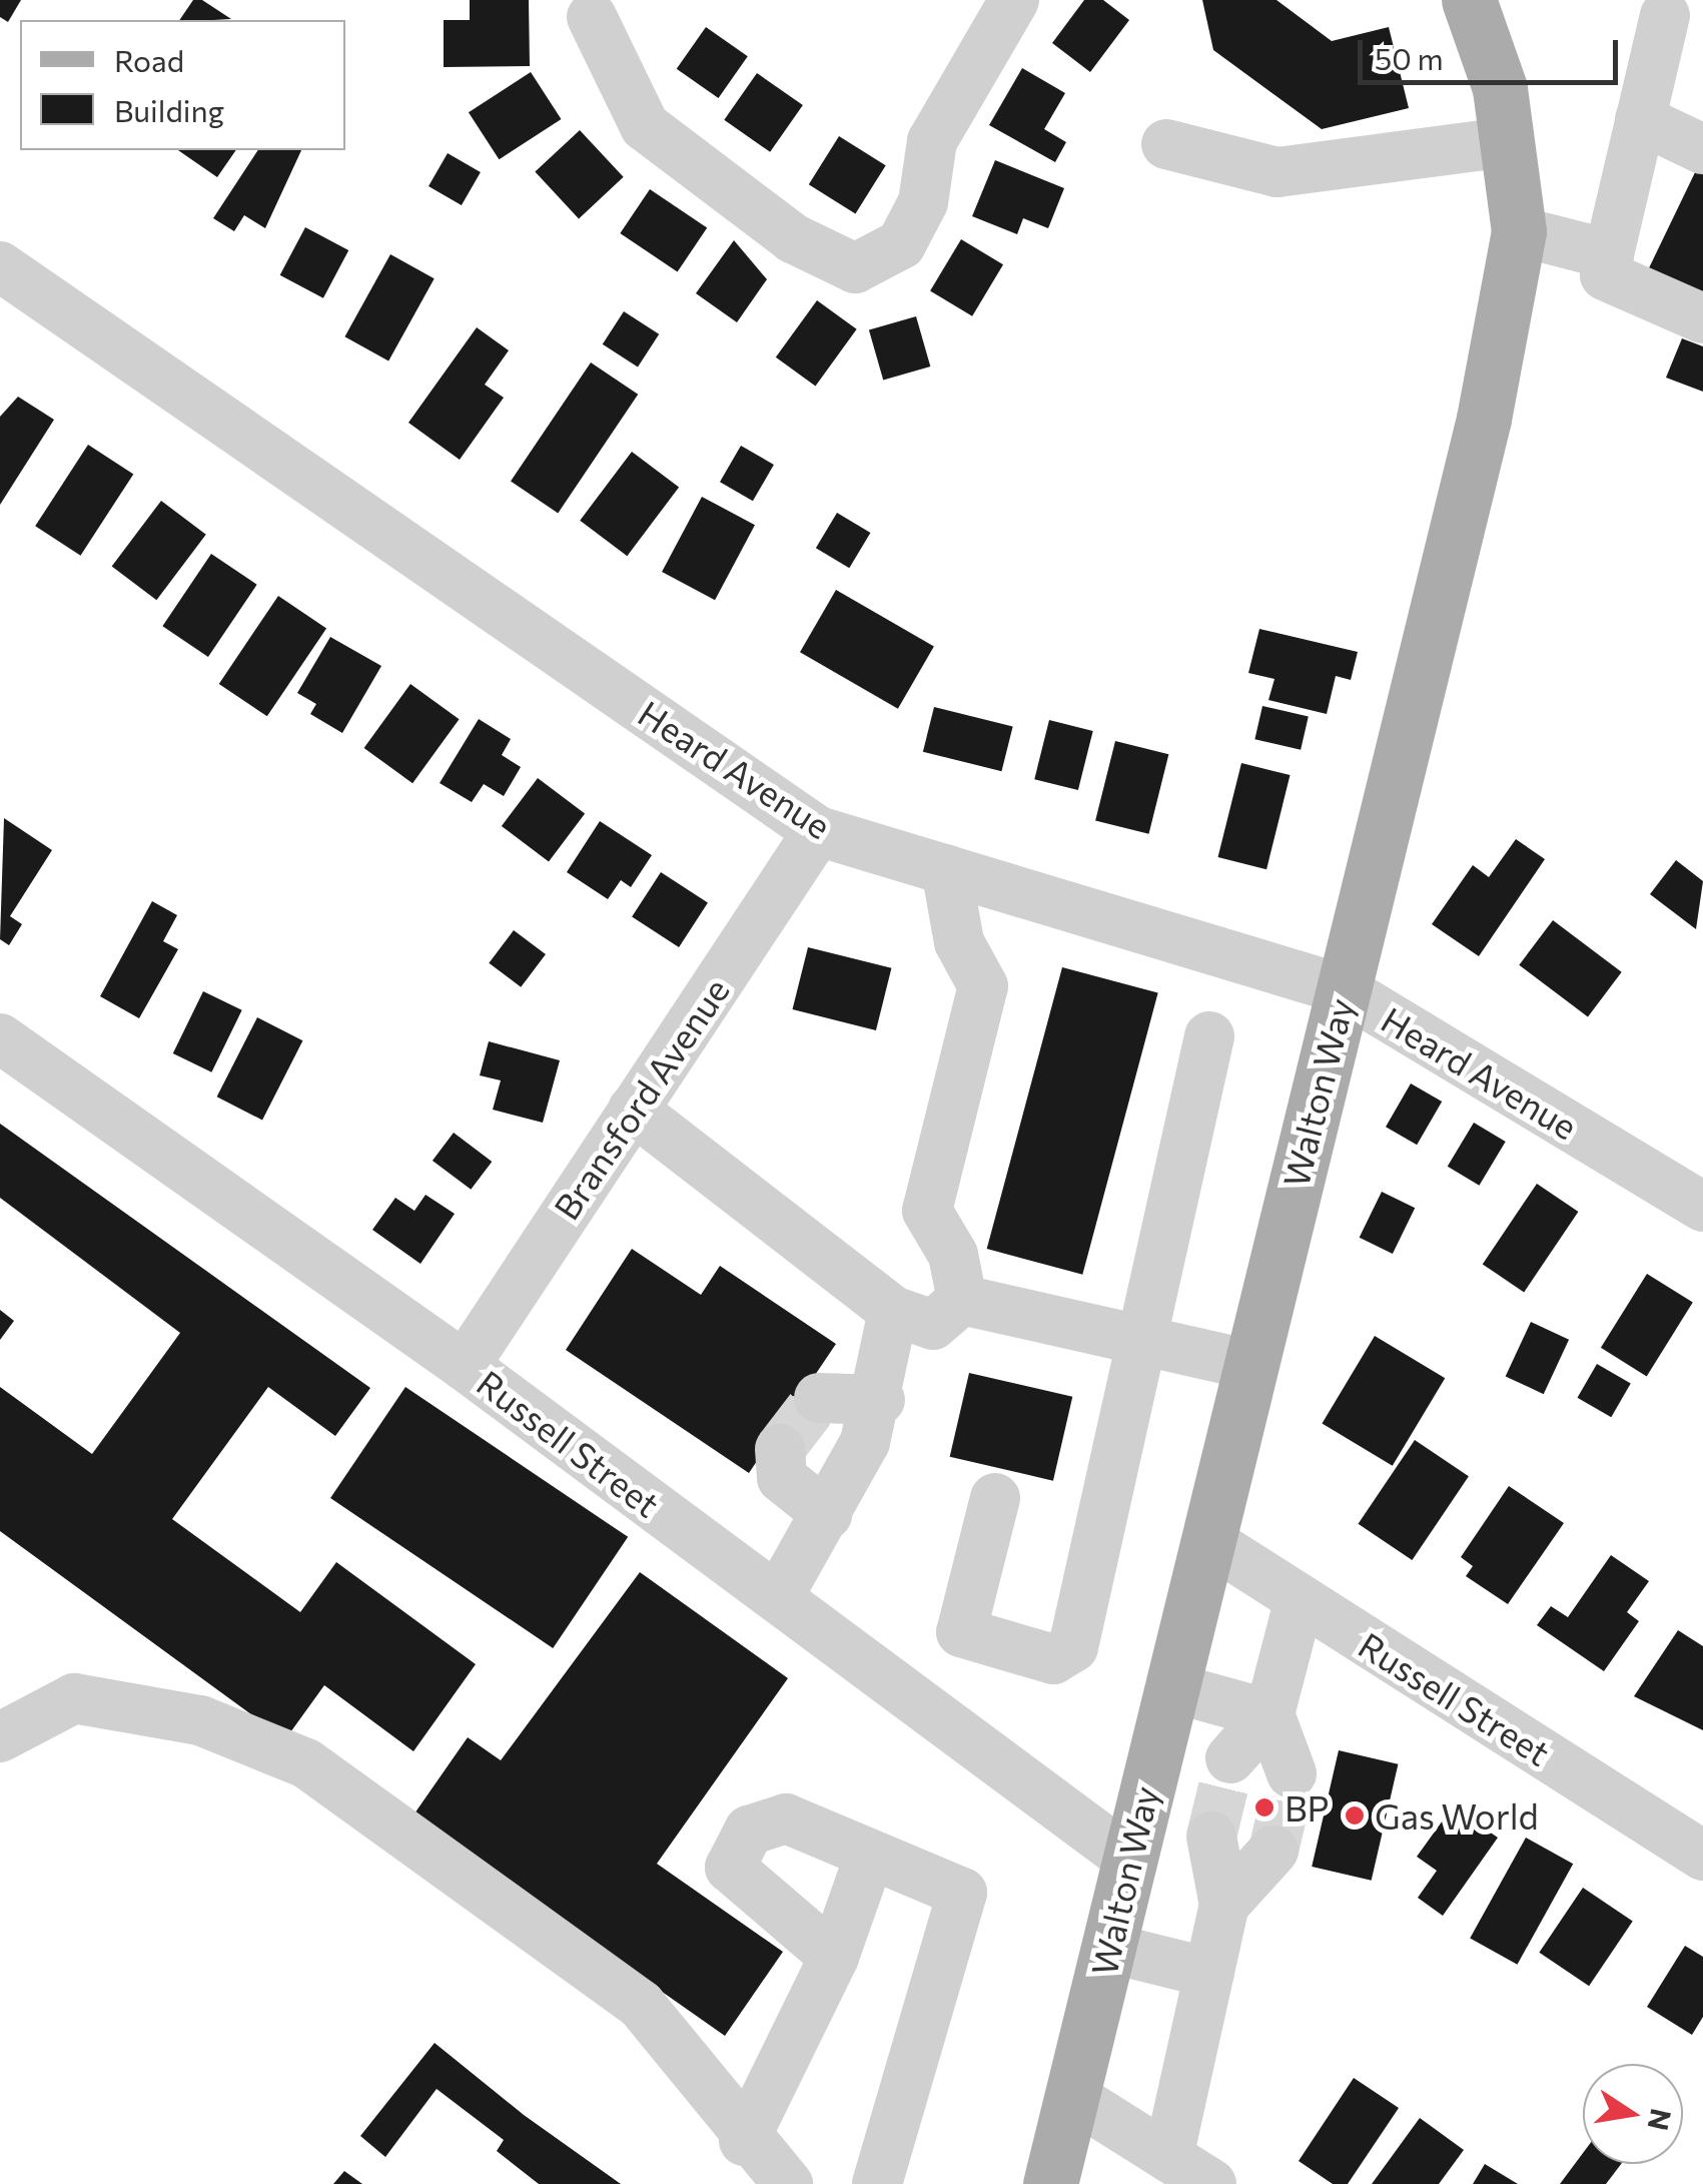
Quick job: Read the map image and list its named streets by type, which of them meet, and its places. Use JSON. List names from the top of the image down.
{
  "streets": {
    "main road": ["Walton Way"],
    "street": ["Heard Avenue", "Bransford Avenue", "Russell Street"]
  },
  "crossings": [
    ["Heard Avenue", "Walton Way"],
    ["Heard Avenue", "Bransford Avenue"],
    ["Walton Way", "Russell Street"],
    ["Bransford Avenue", "Russell Street"]
  ],
  "places": ["BP", "Gas World"],
  "legend": ["Road", "Building"],
  "scale_bar": "50 m",
  "north": "right"
}
